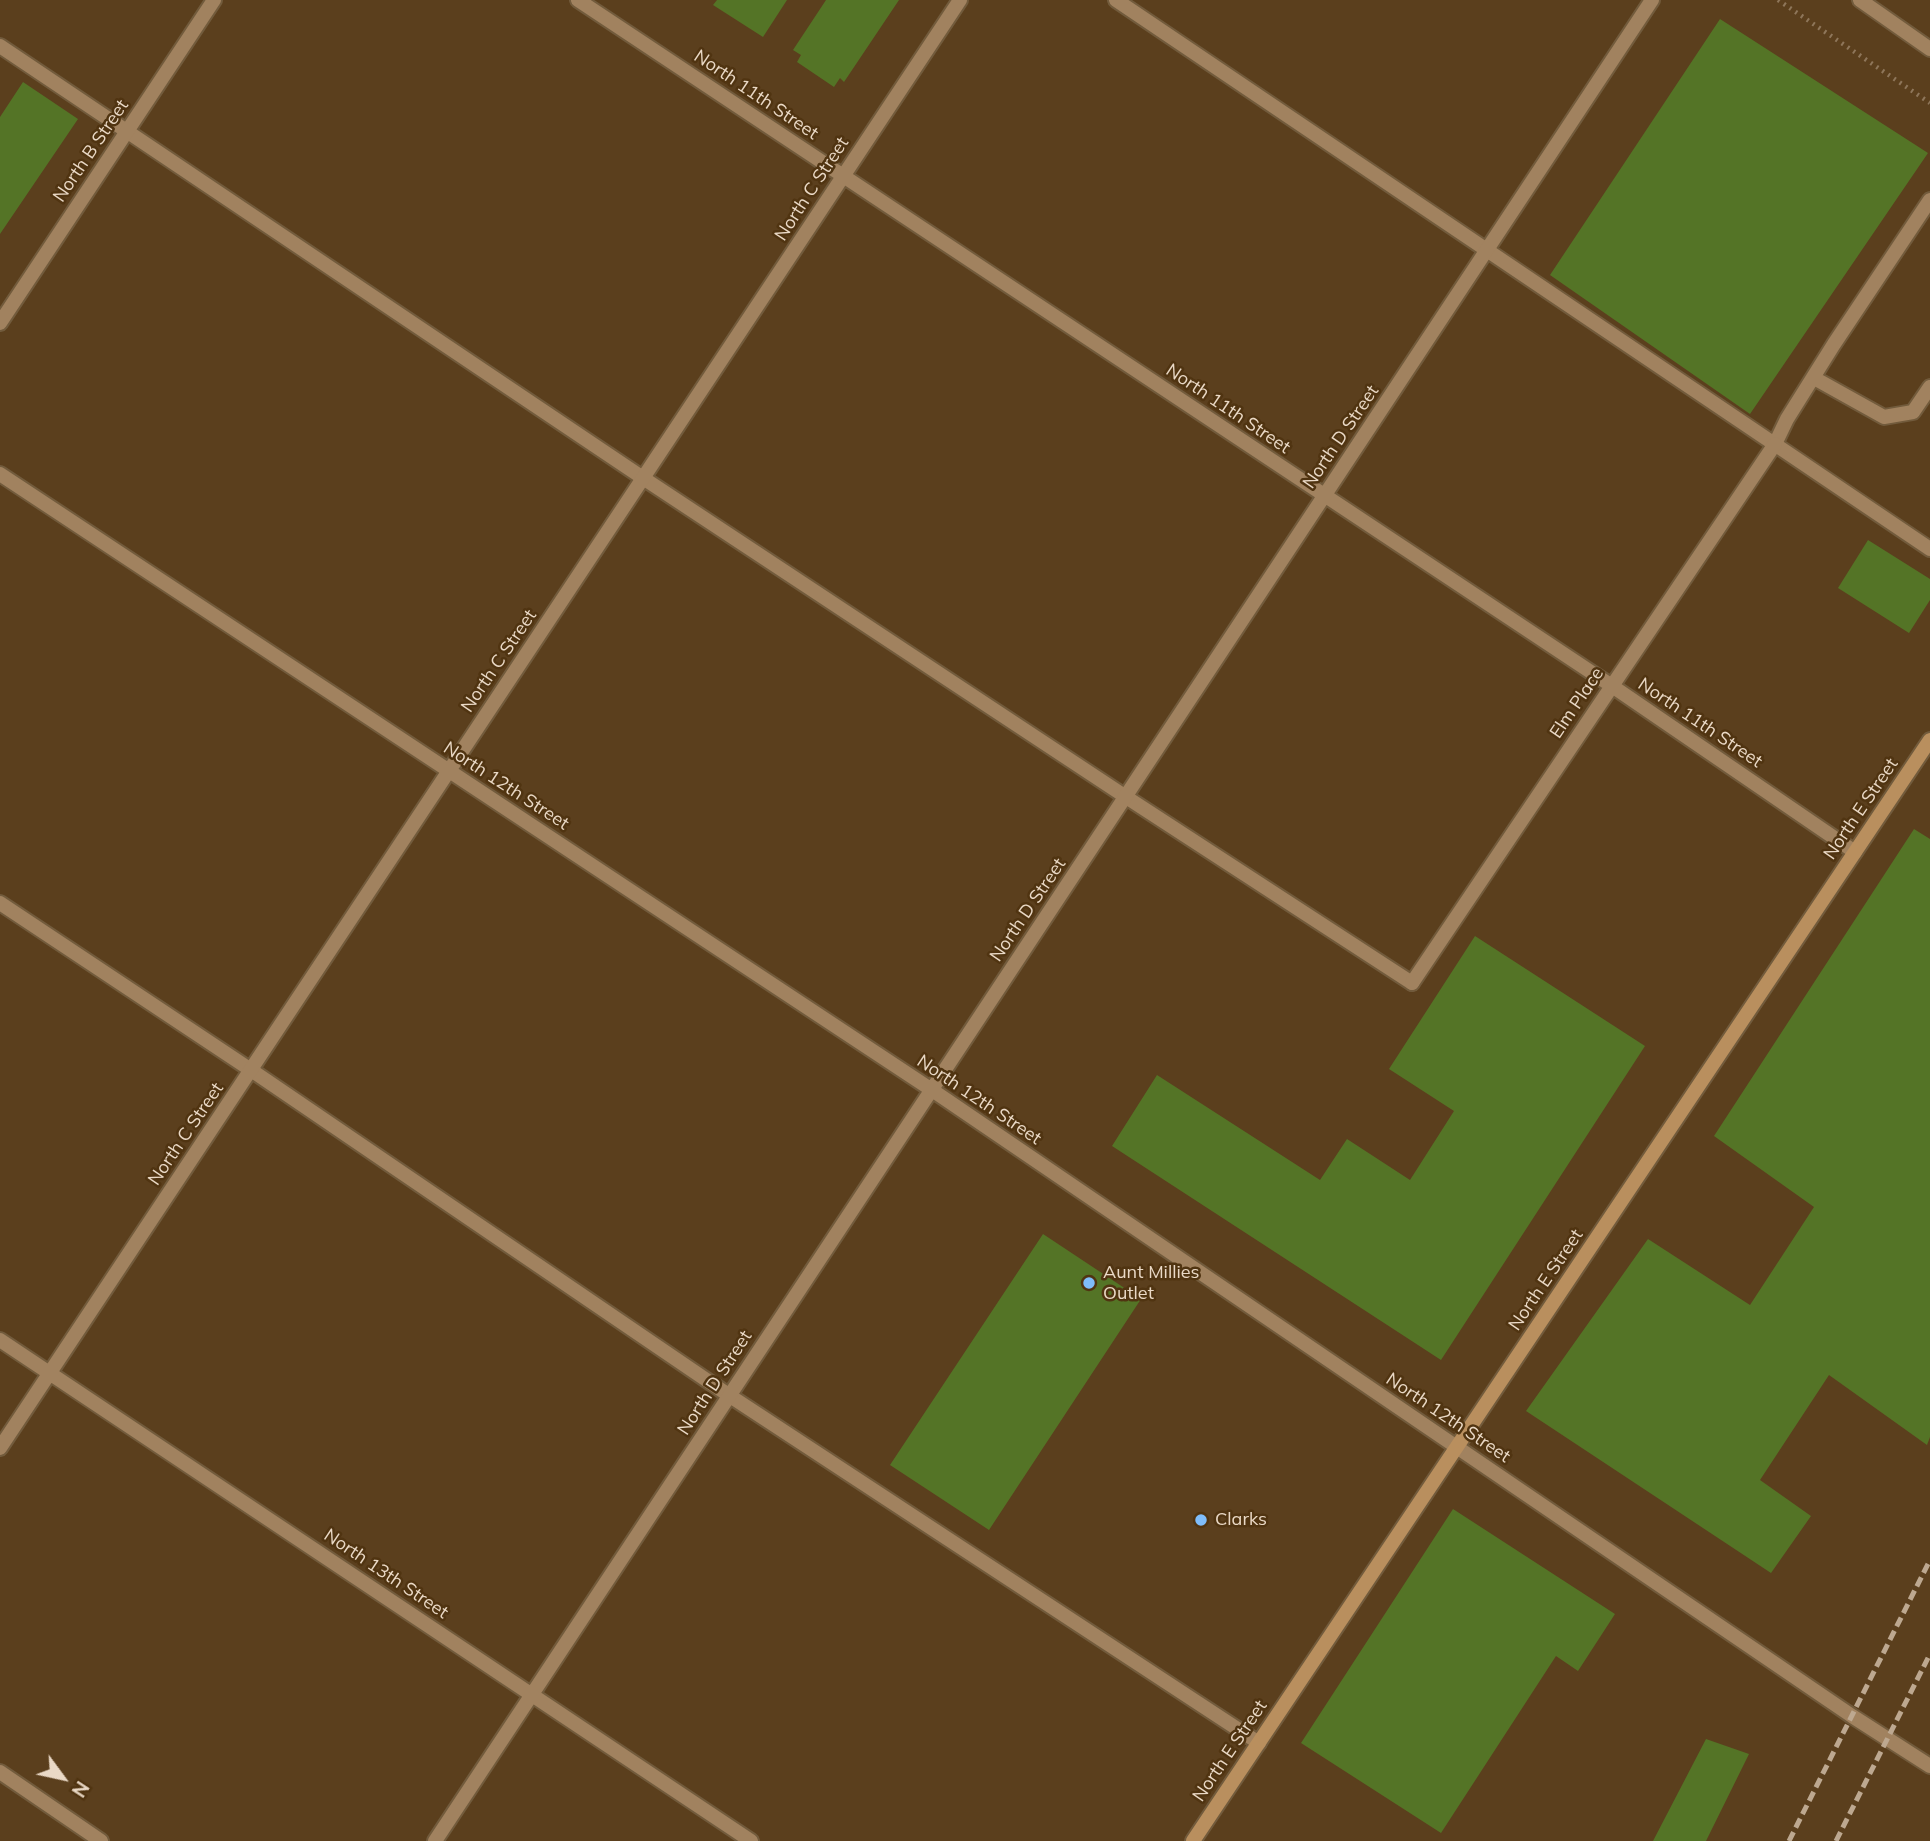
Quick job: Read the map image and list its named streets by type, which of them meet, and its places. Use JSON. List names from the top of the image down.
{
  "streets": {
    "street": [
      "North 11th Street",
      "North B Street",
      "North C Street",
      "North D Street",
      "Elm Place",
      "North 12th Street",
      "North E Street",
      "North 13th Street"
    ]
  },
  "crossings": [
    ["North 11th Street", "North C Street"],
    ["North 11th Street", "North D Street"],
    ["North 11th Street", "Elm Place"],
    ["North 11th Street", "North E Street"],
    ["North C Street", "North 12th Street"],
    ["North C Street", "North 13th Street"],
    ["North D Street", "Elm Place"],
    ["North D Street", "North 12th Street"],
    ["North D Street", "North 13th Street"],
    ["North 12th Street", "North E Street"]
  ],
  "places": ["Aunt Millies Outlet", "Clarks"],
  "north": "bottom right"
}
